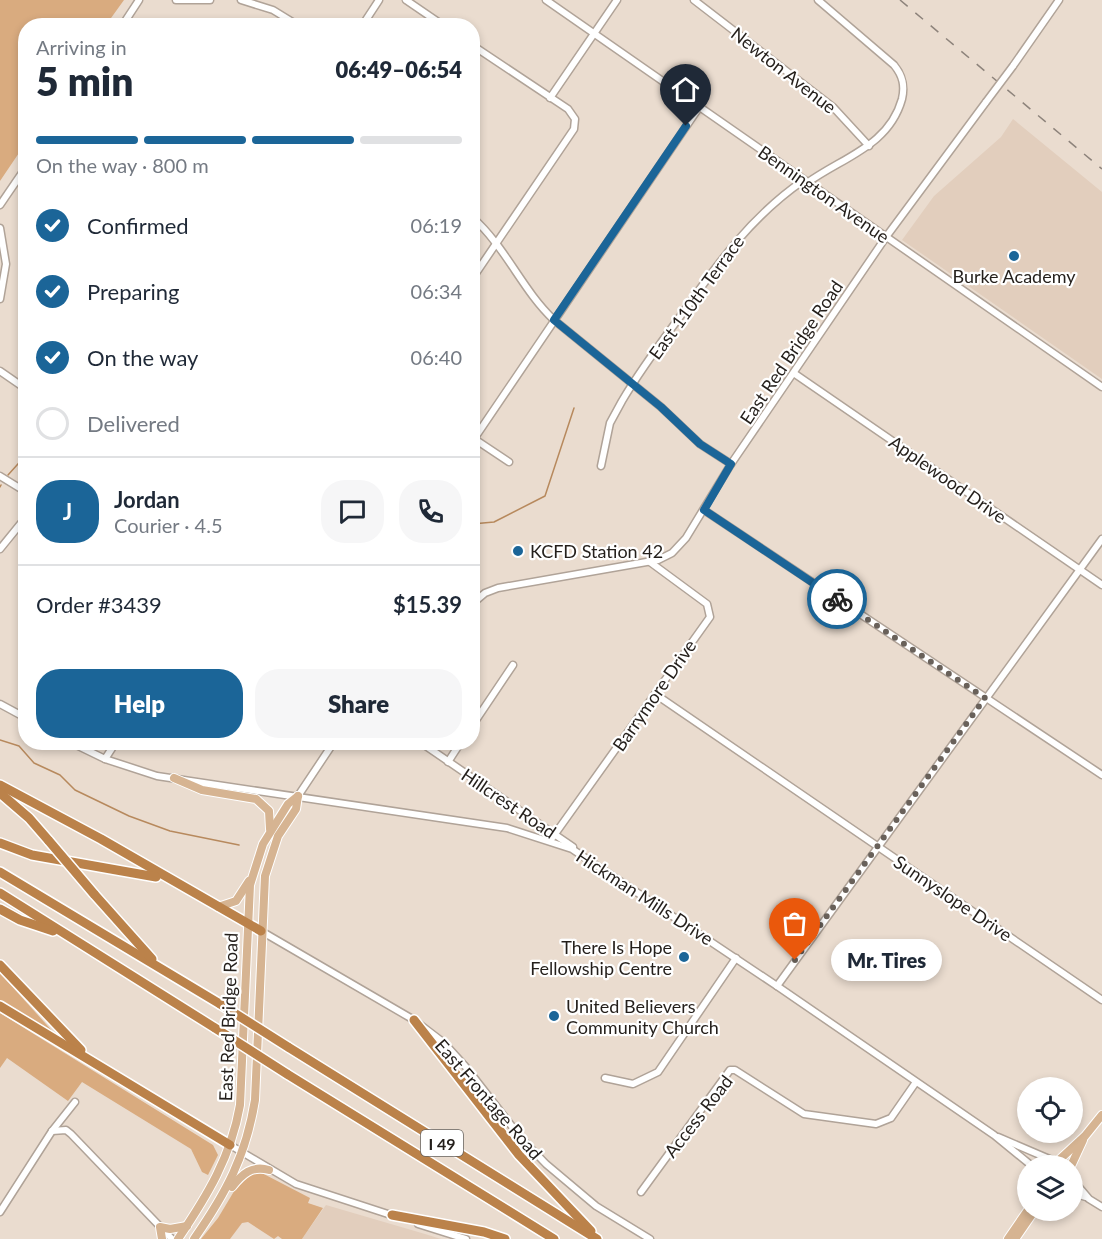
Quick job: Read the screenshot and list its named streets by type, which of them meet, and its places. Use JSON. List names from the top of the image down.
{
  "streets": {
    "highway": ["I 49"],
    "main road": ["East Red Bridge Road"],
    "street": [
      "Newton Avenue",
      "Bennington Avenue",
      "East 110th Terrace",
      "Applewood Drive",
      "Barrymore Drive",
      "Hillcrest Road",
      "Hickman Mills Drive",
      "Sunnyslope Drive",
      "East Frontage Road",
      "Access Road"
    ]
  },
  "crossings": [
    ["Newton Avenue", "East 110th Terrace"],
    ["Bennington Avenue", "East 110th Terrace"],
    ["Bennington Avenue", "East Red Bridge Road"],
    ["East Red Bridge Road", "Applewood Drive"],
    ["East Red Bridge Road", "Barrymore Drive"],
    ["East Red Bridge Road", "Hickman Mills Drive"],
    ["East Red Bridge Road", "East Frontage Road"],
    ["Barrymore Drive", "Hillcrest Road"],
    ["Barrymore Drive", "Hickman Mills Drive"],
    ["Barrymore Drive", "Sunnyslope Drive"],
    ["Hillcrest Road", "Hickman Mills Drive"],
    ["Hickman Mills Drive", "Access Road"]
  ],
  "places": [
    "Burke Academy",
    "KCFD Station 42",
    "There Is Hope Fellowship Centre",
    "Mr. Tires",
    "United Believers Community Church"
  ],
  "page": {
    "heading": ["5 min", "Arriving in", "06:49–06:54"],
    "panel": [
      "Jordan",
      "Courier · 4.5",
      "Order #3439",
      "$15.39"
    ],
    "bar": "On the way · 800 m",
    "list": [
      ["Confirmed", "06:19"],
      ["Preparing", "06:34"],
      ["On the way", "06:40"],
      "Delivered"
    ],
    "round": "J",
    "buttons": ["Help", "Share"],
    "bubble": "Mr. Tires"
  }
}
